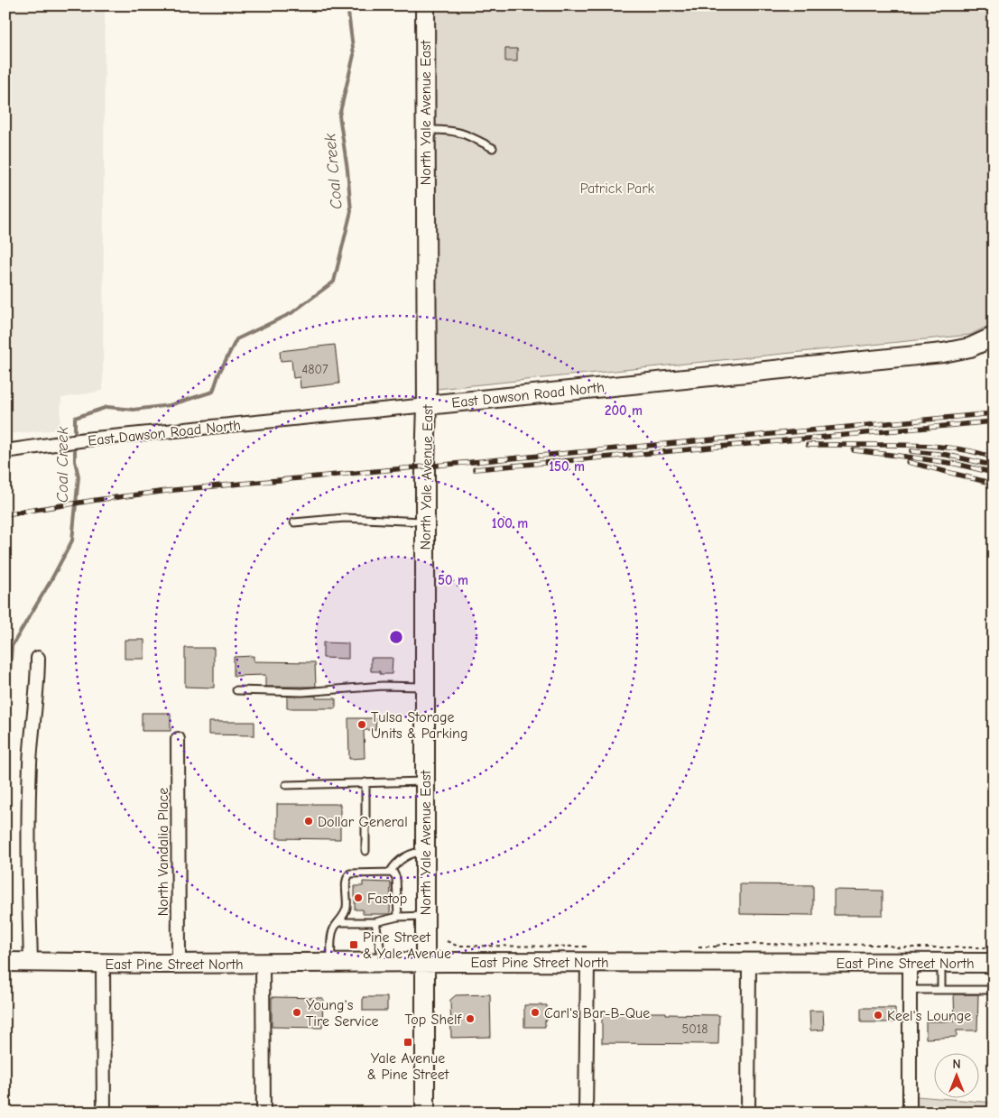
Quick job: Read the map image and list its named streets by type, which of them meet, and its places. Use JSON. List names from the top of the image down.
{
  "streets": {
    "main road": ["North Yale Avenue East", "East Dawson Road North", "East Pine Street North"],
    "street": ["North Vandalia Place"]
  },
  "crossings": [
    ["North Yale Avenue East", "East Dawson Road North"],
    ["North Yale Avenue East", "East Pine Street North"],
    ["North Vandalia Place", "East Pine Street North"]
  ],
  "water": ["Coal Creek"],
  "parks": ["Patrick Park"],
  "places": {
    "other": [
      "Tulsa Storage Units & Parking",
      "Dollar General",
      "Fastop",
      "Young's Tire Service",
      "Carl's Bar-B-Que",
      "Keel's Lounge",
      "Top Shelf"
    ],
    "transit": ["Pine Street & Yale Avenue", "Yale Avenue & Pine Street"]
  },
  "house_numbers": ["4807", "5018"],
  "north": "top",
  "rings": [
    "200 m",
    "150 m",
    "100 m",
    "50 m"
  ]
}
